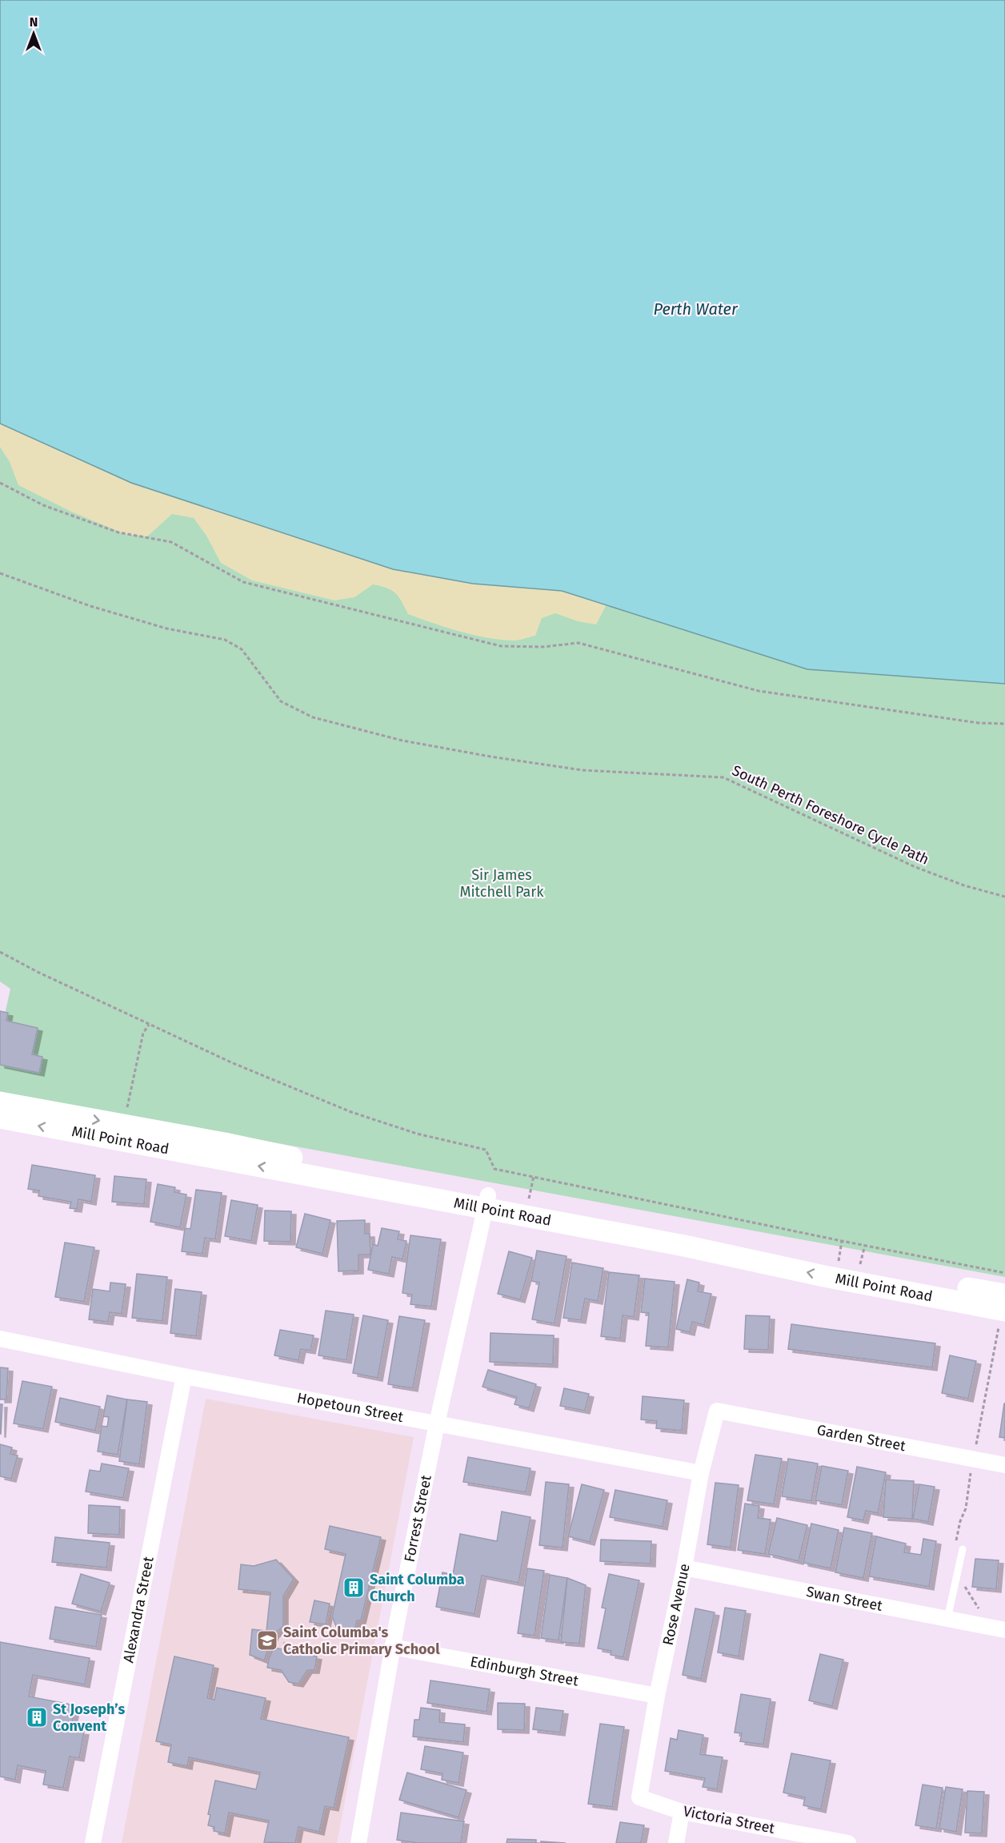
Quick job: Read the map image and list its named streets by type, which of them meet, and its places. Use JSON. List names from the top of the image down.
{
  "streets": {
    "main road": ["Mill Point Road"],
    "street": [
      "Hopetoun Street",
      "Garden Street",
      "Forrest Street",
      "Swan Street",
      "Rose Avenue",
      "Alexandra Street",
      "Edinburgh Street",
      "Victoria Street"
    ],
    "path": ["South Perth Foreshore Cycle Path"]
  },
  "crossings": [
    ["Mill Point Road", "Forrest Street"],
    ["Hopetoun Street", "Forrest Street"],
    ["Hopetoun Street", "Rose Avenue"],
    ["Hopetoun Street", "Alexandra Street"],
    ["Garden Street", "Rose Avenue"],
    ["Forrest Street", "Edinburgh Street"],
    ["Swan Street", "Rose Avenue"],
    ["Rose Avenue", "Edinburgh Street"],
    ["Rose Avenue", "Victoria Street"]
  ],
  "water": ["Perth Water"],
  "parks": ["Sir James Mitchell Park"],
  "places": {
    "building": ["Saint Columba Church", "St Joseph’s Convent"],
    "school or university": ["Saint Columba's Catholic Primary School"]
  },
  "north": "top"
}
